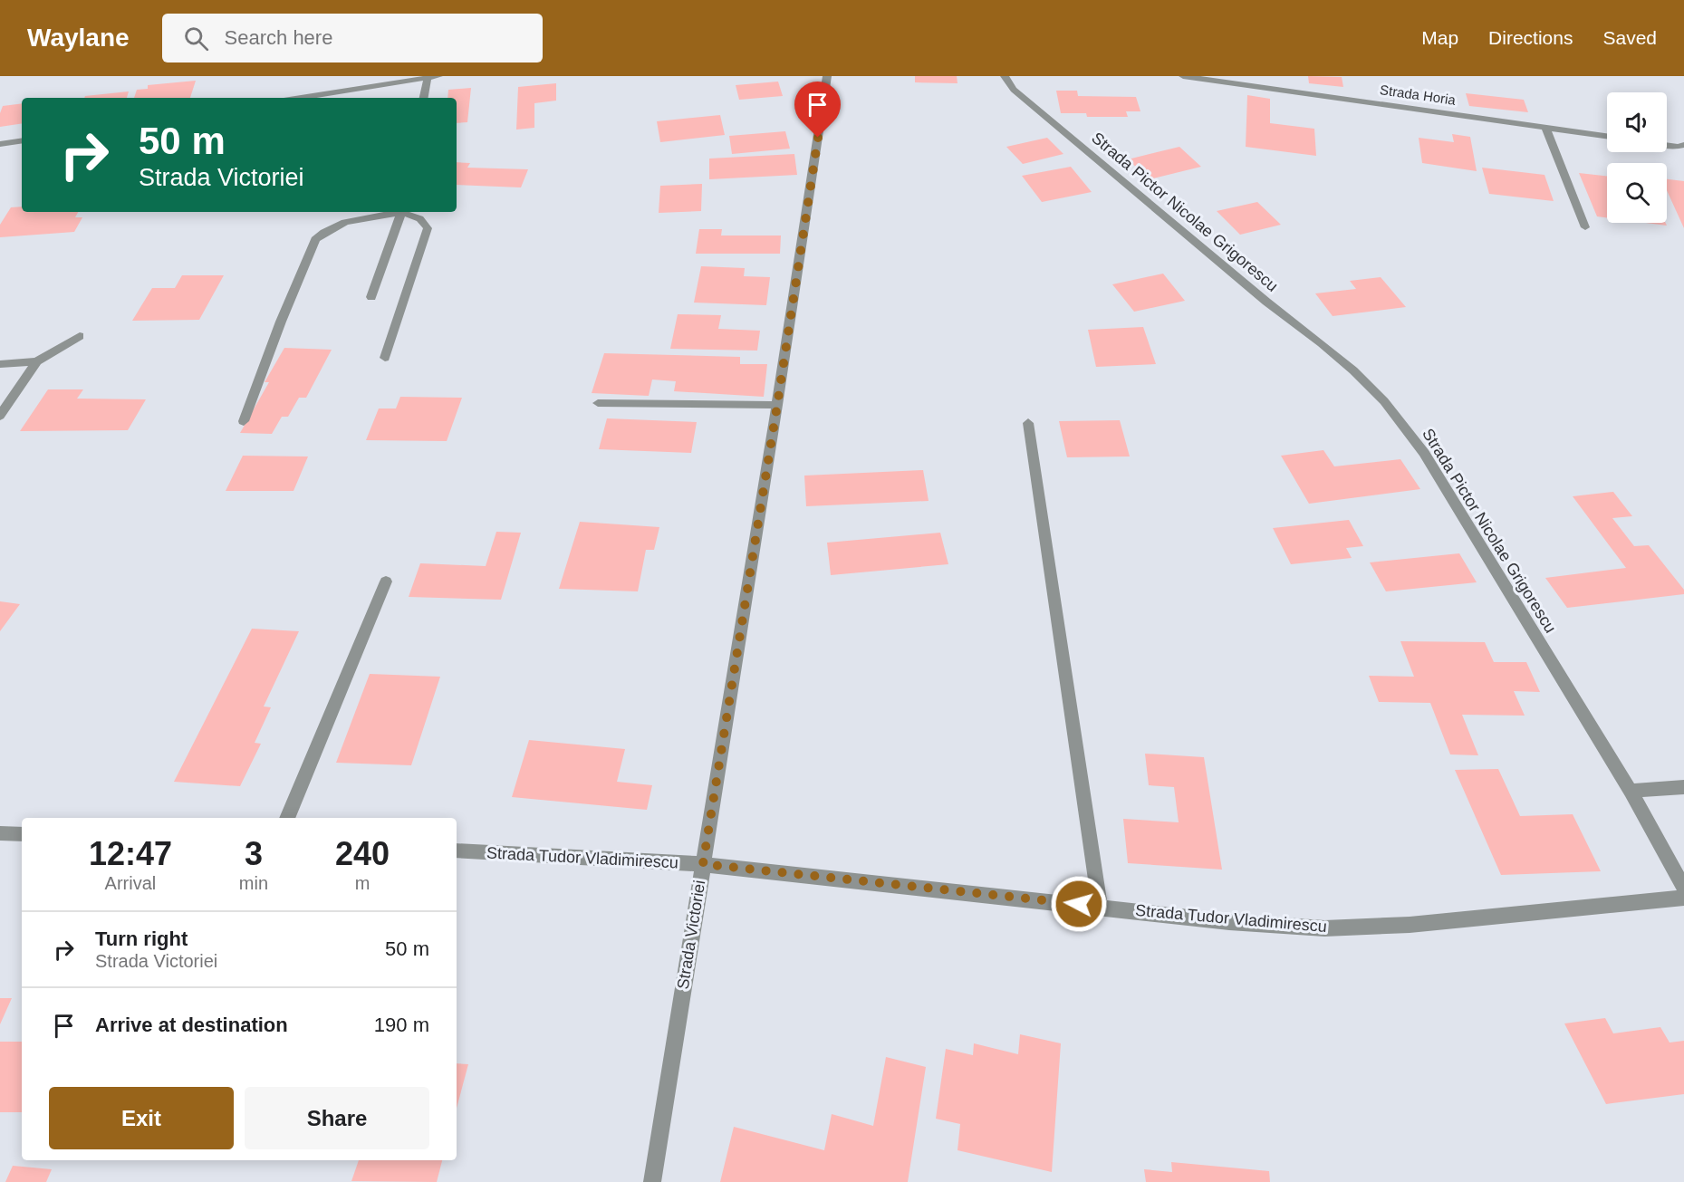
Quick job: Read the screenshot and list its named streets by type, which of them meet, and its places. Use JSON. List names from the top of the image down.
{
  "streets": {
    "street": [
      "Strada Horia",
      "Strada Pictor Nicolae Grigorescu",
      "Strada Tudor Vladimirescu",
      "Strada Victoriei"
    ]
  },
  "crossings": [
    ["Strada Tudor Vladimirescu", "Strada Victoriei"]
  ],
  "page": {
    "header": "Waylane",
    "search": "Search here",
    "nav": ["Map", "Directions", "Saved"],
    "turn": ["50 m", "Strada Victoriei"],
    "eta": [
      "12:47",
      "Arrival",
      "3",
      "min",
      "240",
      "m"
    ],
    "list": [
      {
        "name": "Turn right",
        "note": "Strada Victoriei",
        "value": "50 m"
      },
      {
        "name": "Arrive at destination",
        "value": "190 m"
      }
    ],
    "buttons": ["Exit", "Share"]
  }
}
